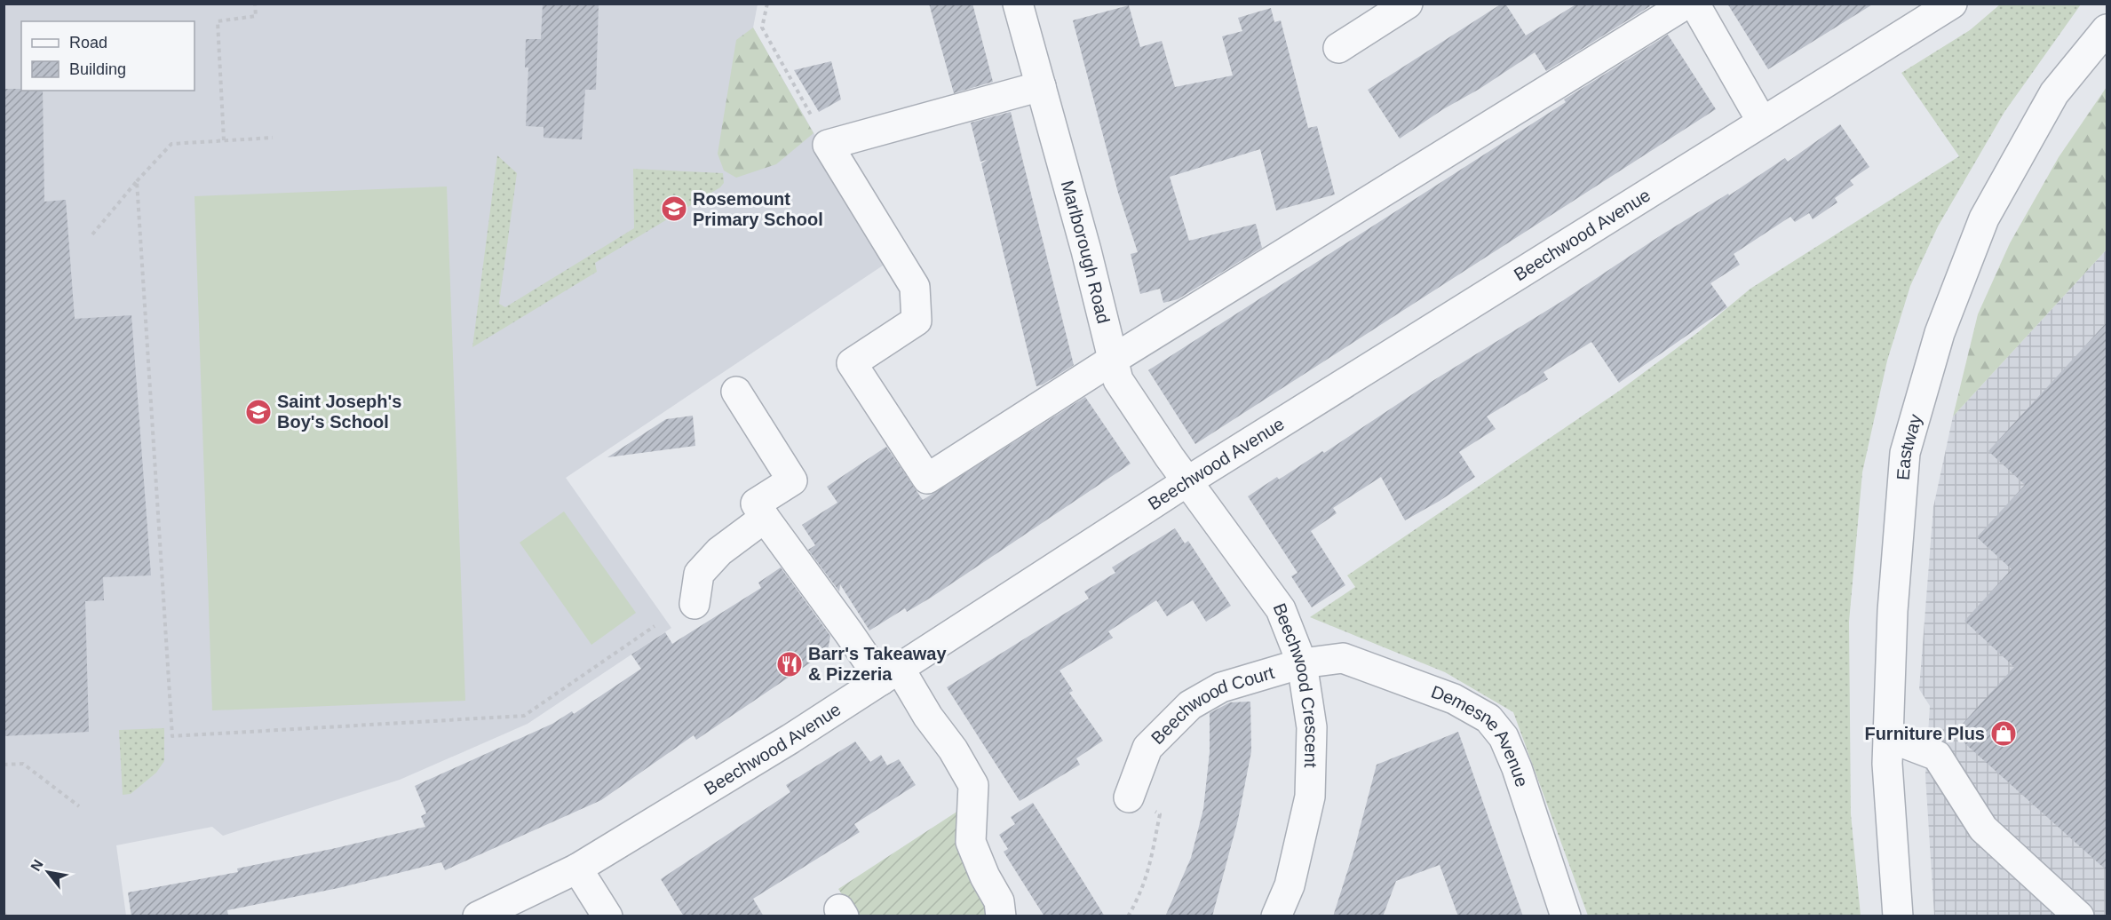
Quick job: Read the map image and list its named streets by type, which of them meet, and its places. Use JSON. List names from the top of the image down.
{
  "streets": {
    "street": [
      "Beechwood Avenue",
      "Marlborough Road",
      "Eastway",
      "Beechwood Crescent",
      "Beechwood Court",
      "Demesne Avenue"
    ]
  },
  "crossings": [
    ["Beechwood Avenue", "Marlborough Road"],
    ["Beechwood Avenue", "Beechwood Crescent"],
    ["Marlborough Road", "Beechwood Crescent"],
    ["Beechwood Crescent", "Beechwood Court"],
    ["Beechwood Crescent", "Demesne Avenue"],
    ["Beechwood Court", "Demesne Avenue"]
  ],
  "places": {
    "school or university": ["Rosemount Primary School", "Saint Joseph's Boy's School"],
    "restaurant": ["Barr's Takeaway & Pizzeria"],
    "shop": ["Furniture Plus"]
  },
  "legend": ["Road", "Building"],
  "north": "top left"
}
